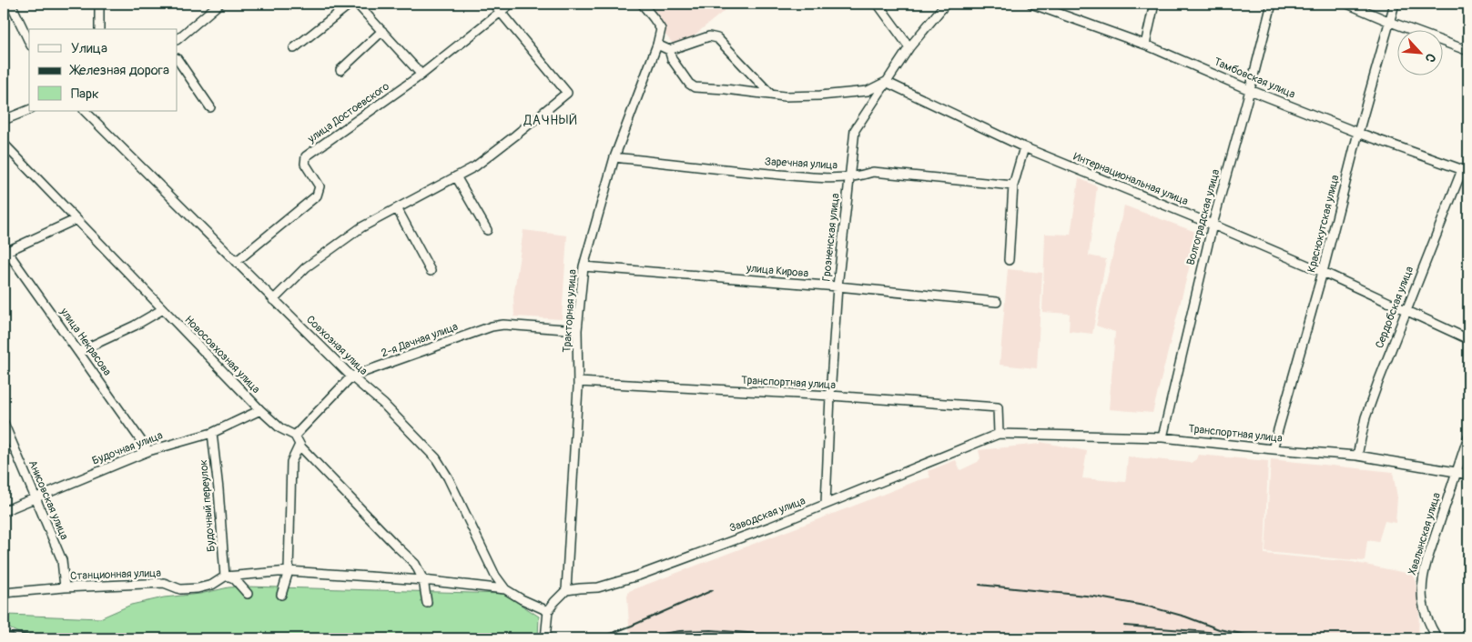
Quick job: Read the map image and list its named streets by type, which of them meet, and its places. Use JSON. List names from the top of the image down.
{
  "streets": {
    "street": [
      "Тамбовская улица",
      "улица Достоевского",
      "Заречная улица",
      "Интернациональная улица",
      "Волгоградская улица",
      "Краснокутская улица",
      "Грозненская улица",
      "улица Кирова",
      "Сердобская улица",
      "Тракторная улица",
      "2-я Дачная улица",
      "улица Некрасова",
      "Совхозная улица",
      "Новосовхозная улица",
      "Транспортная улица",
      "Будочная улица",
      "Анисовская улица",
      "Будочный переулок",
      "Заводская улица",
      "Хвалынская улица",
      "Станционная улица"
    ]
  },
  "crossings": [
    ["Тамбовская улица", "Волгоградская улица"],
    ["Тамбовская улица", "Краснокутская улица"],
    ["Тамбовская улица", "Сердобская улица"],
    ["улица Достоевского", "Совхозная улица"],
    ["Заречная улица", "Грозненская улица"],
    ["Заречная улица", "Тракторная улица"],
    ["Интернациональная улица", "Волгоградская улица"],
    ["Интернациональная улица", "Краснокутская улица"],
    ["Интернациональная улица", "Грозненская улица"],
    ["Интернациональная улица", "Сердобская улица"],
    ["Волгоградская улица", "Транспортная улица"],
    ["Краснокутская улица", "Транспортная улица"],
    ["Грозненская улица", "улица Кирова"],
    ["Грозненская улица", "Транспортная улица"],
    ["Грозненская улица", "Заводская улица"],
    ["улица Кирова", "Тракторная улица"],
    ["Сердобская улица", "Транспортная улица"],
    ["Тракторная улица", "2-я Дачная улица"],
    ["Тракторная улица", "Транспортная улица"],
    ["Тракторная улица", "Заводская улица"],
    ["2-я Дачная улица", "Совхозная улица"],
    ["2-я Дачная улица", "Новосовхозная улица"],
    ["улица Некрасова", "Будочная улица"],
    ["Совхозная улица", "Станционная улица"],
    ["Новосовхозная улица", "Будочная улица"],
    ["Транспортная улица", "Заводская улица"],
    ["Транспортная улица", "Хвалынская улица"],
    ["Будочная улица", "Анисовская улица"],
    ["Будочная улица", "Будочный переулок"],
    ["Анисовская улица", "Станционная улица"],
    ["Будочный переулок", "Станционная улица"]
  ],
  "districts": ["ДАЧНЫЙ"],
  "legend": ["Улица", "Железная дорога", "Парк"],
  "north": "bottom right"
}
